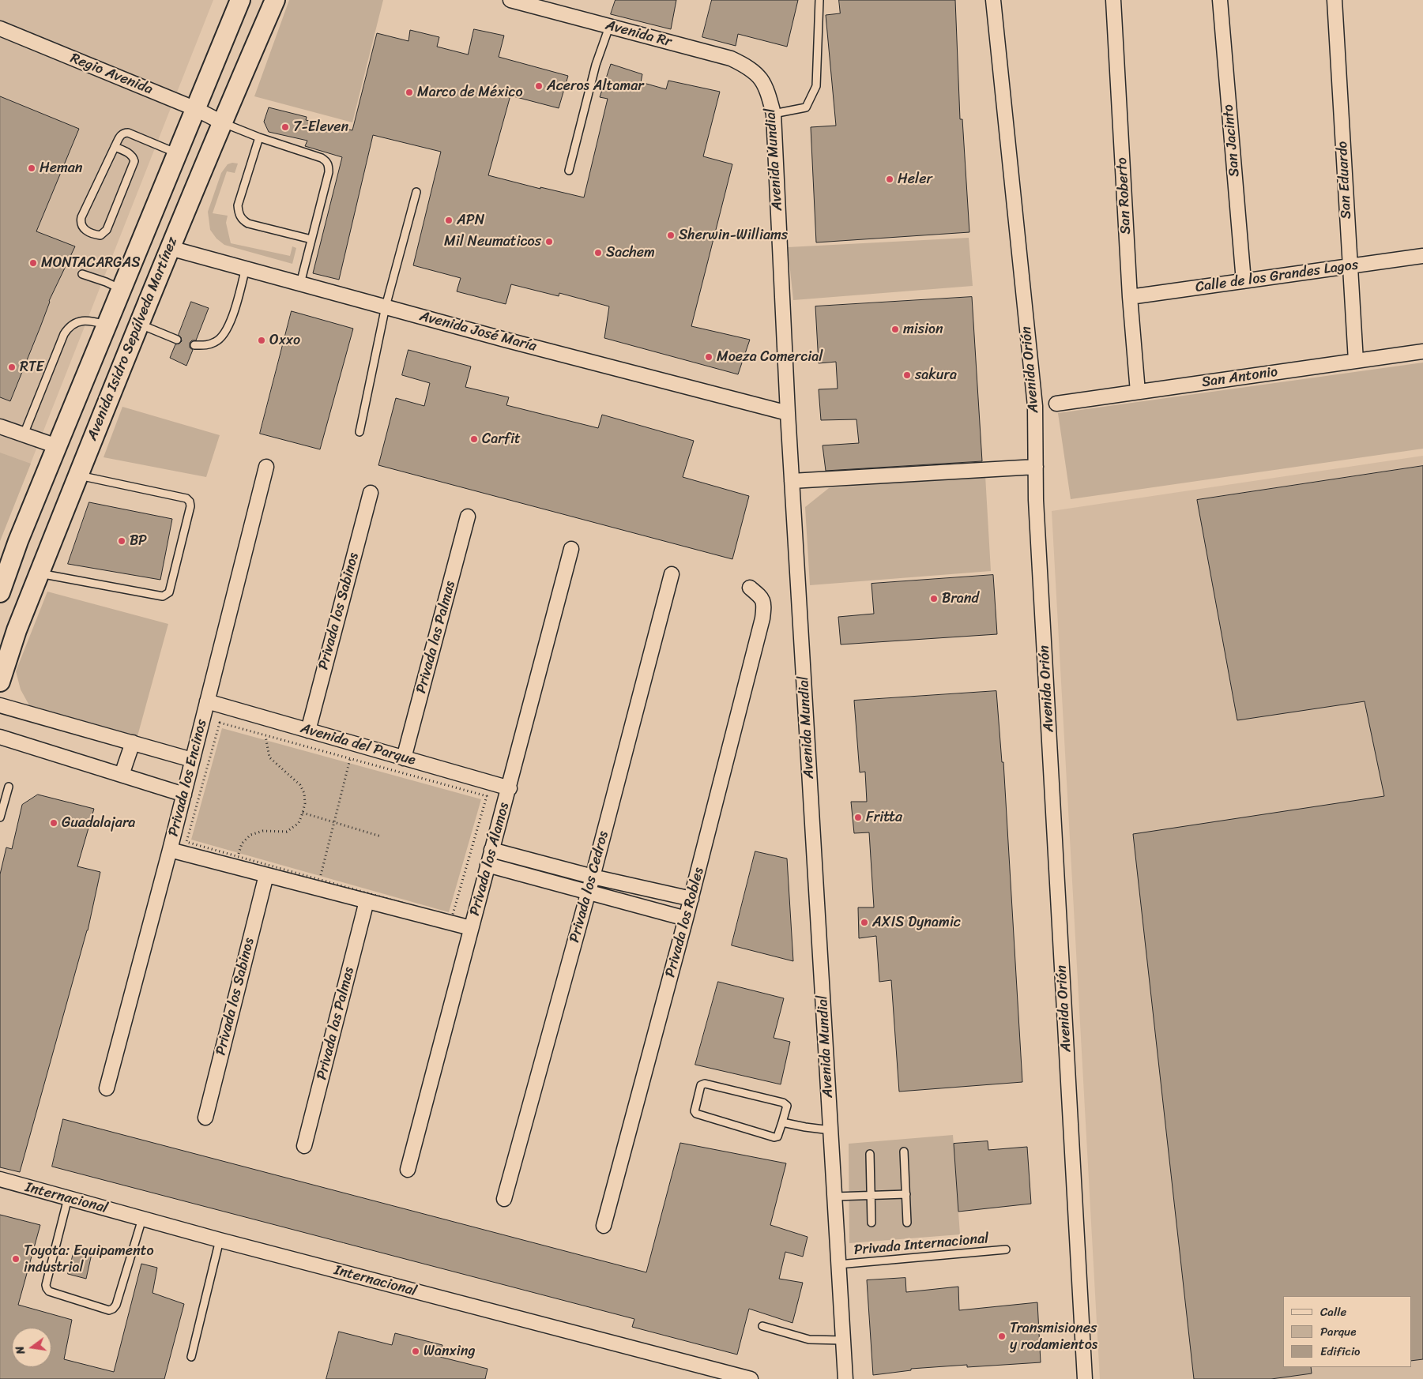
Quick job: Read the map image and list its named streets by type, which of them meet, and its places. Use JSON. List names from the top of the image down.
{
  "streets": {
    "main road": ["Avenida Isidro Sepúlveda Martínez"],
    "street": [
      "Avenida Rr",
      "Regio Avenida",
      "San Jacinto",
      "Avenida Mundial",
      "San Eduardo",
      "San Roberto",
      "Calle de los Grandes Lagos",
      "Avenida José María",
      "Avenida Orión",
      "San Antonio",
      "Privada los Sabinos",
      "Privada las Palmas",
      "Avenida del Parque",
      "Privada los Encinos",
      "Privada los Álamos",
      "Privada los Cedros",
      "Privada los Robles",
      "Internacional"
    ],
    "lane": ["Privada Internacional"]
  },
  "crossings": [
    ["Avenida Rr", "Avenida Mundial"],
    ["Regio Avenida", "Avenida Isidro Sepúlveda Martínez"],
    ["San Jacinto", "Calle de los Grandes Lagos"],
    ["Avenida Mundial", "Avenida José María"],
    ["Avenida Mundial", "Privada Internacional"],
    ["San Eduardo", "Calle de los Grandes Lagos"],
    ["San Eduardo", "San Antonio"],
    ["San Roberto", "Calle de los Grandes Lagos"],
    ["San Roberto", "San Antonio"],
    ["Avenida José María", "Avenida Isidro Sepúlveda Martínez"],
    ["Privada los Sabinos", "Avenida del Parque"],
    ["Privada las Palmas", "Avenida del Parque"],
    ["Avenida del Parque", "Privada los Encinos"],
    ["Avenida del Parque", "Privada los Álamos"]
  ],
  "places": [
    "Aceros Altamar",
    "Marco de México",
    "7-Eleven",
    "Heman",
    "Heler",
    "APN",
    "Sherwin-Williams",
    "Mil Neumaticos",
    "Sachem",
    "MONTACARGAS",
    "mision",
    "Oxxo",
    "Moeza Comercial",
    "RTE",
    "sakura",
    "Carfit",
    "BP",
    "Brand",
    "Fritta",
    "Guadalajara",
    "AXIS Dynamic",
    "Toyota: Equipamento industrial",
    "Transmisiones y rodamientos",
    "Wanxing"
  ],
  "legend": ["Calle", "Parque", "Edificio"],
  "north": "left"
}
